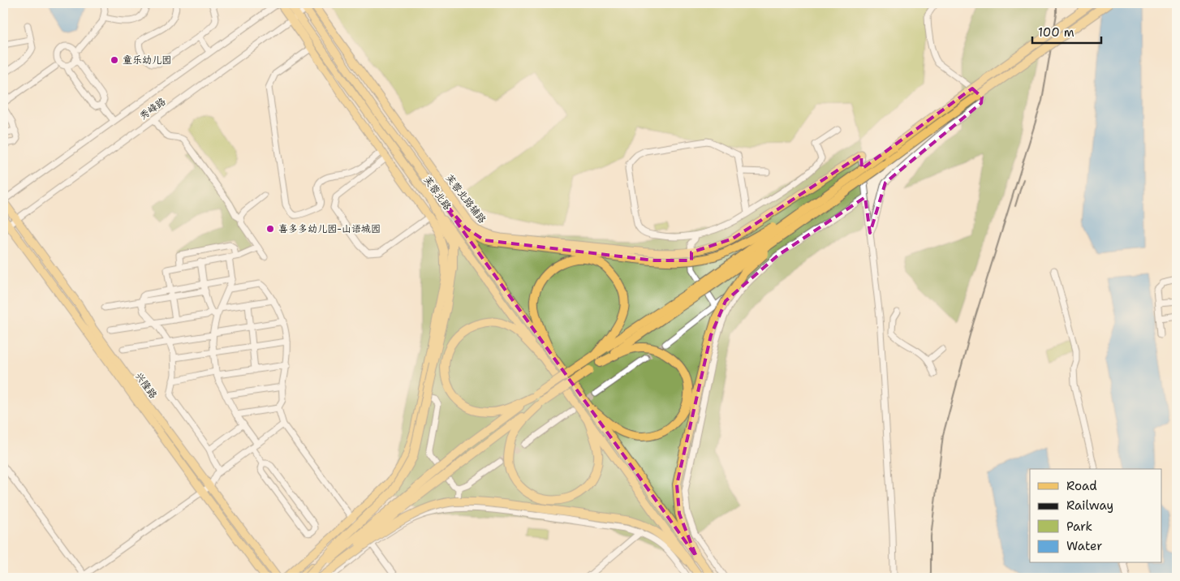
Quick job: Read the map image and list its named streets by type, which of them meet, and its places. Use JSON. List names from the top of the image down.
{
  "streets": {
    "main road": ["芙蓉北路", "芙蓉北路辅路", "兴隆路"],
    "street": ["秀峰路"]
  },
  "crossings": [
    ["秀峰路", "芙蓉北路"],
    ["秀峰路", "芙蓉北路辅路"],
    ["秀峰路", "兴隆路"]
  ],
  "places": ["童乐幼儿园", "喜多多幼儿园-山语城园"],
  "legend": [
    "Road",
    "Railway",
    "Park",
    "Water"
  ],
  "scale_bar": "100 m"
}
